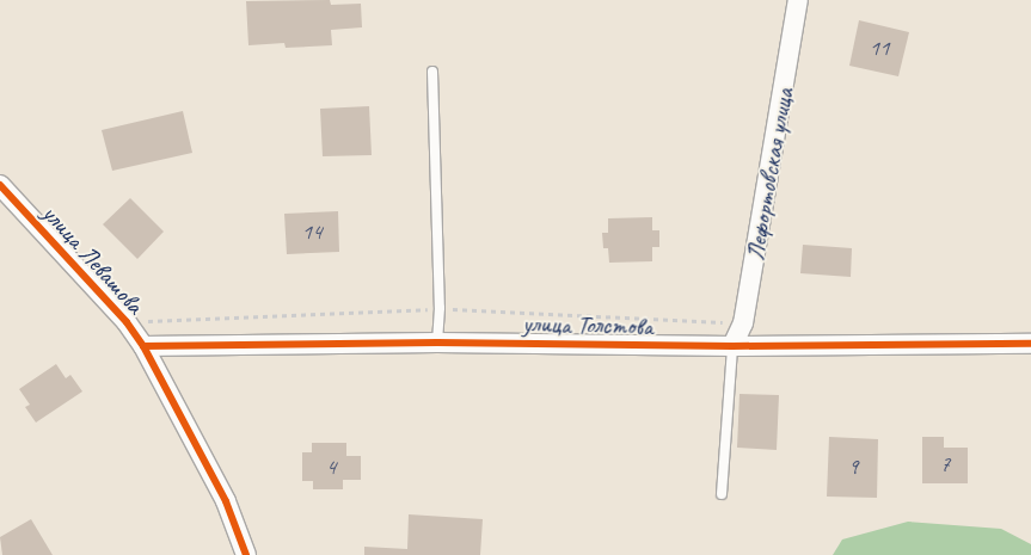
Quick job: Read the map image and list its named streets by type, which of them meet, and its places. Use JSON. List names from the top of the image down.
{
  "streets": {
    "street": ["Лефортовская улица", "улица Левашова", "улица Толстова"]
  },
  "crossings": [
    ["Лефортовская улица", "улица Толстова"],
    ["улица Левашова", "улица Толстова"]
  ],
  "house_numbers": [
    "11",
    "14",
    "7",
    "4",
    "9"
  ]
}
